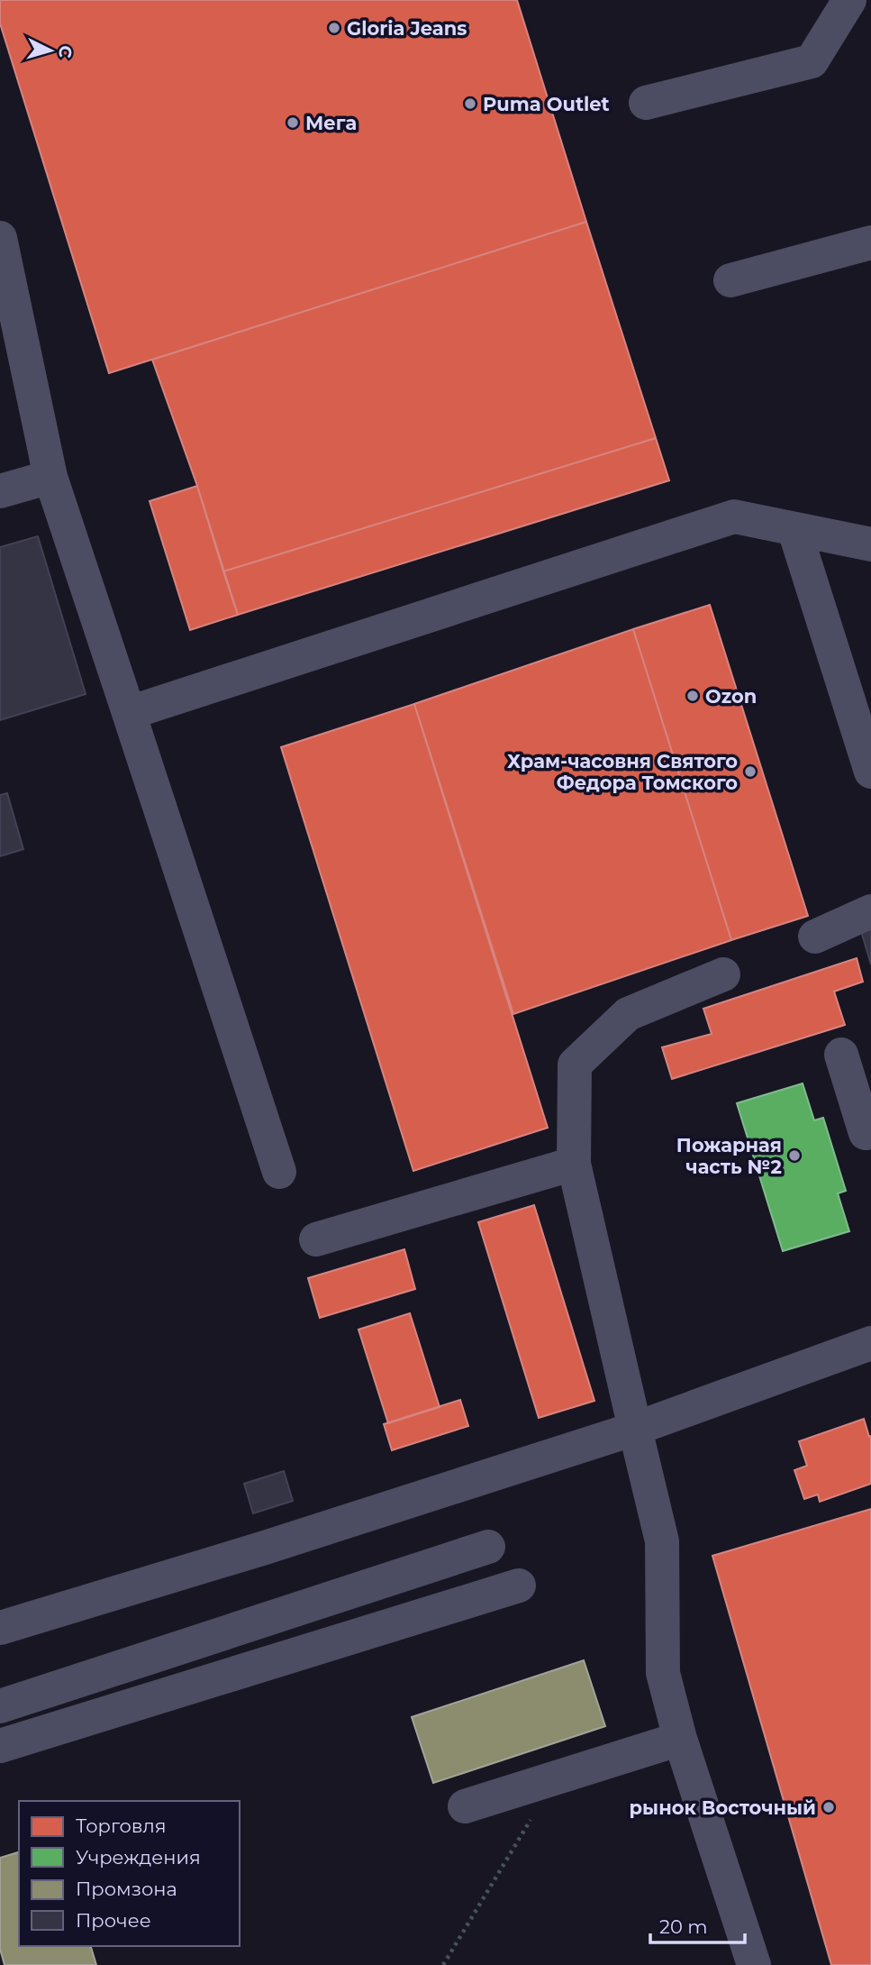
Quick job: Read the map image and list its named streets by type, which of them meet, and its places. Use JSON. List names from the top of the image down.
{
  "places": [
    "Gloria Jeans",
    "Puma Outlet",
    "Мега",
    "Ozon",
    "Храм-часовня Святого Федора Томского",
    "Пожарная часть №2",
    "рынок Восточный"
  ],
  "legend": [
    "Торговля",
    "Учреждения",
    "Промзона",
    "Прочее"
  ],
  "scale_bar": "20 m",
  "north": "right"
}
